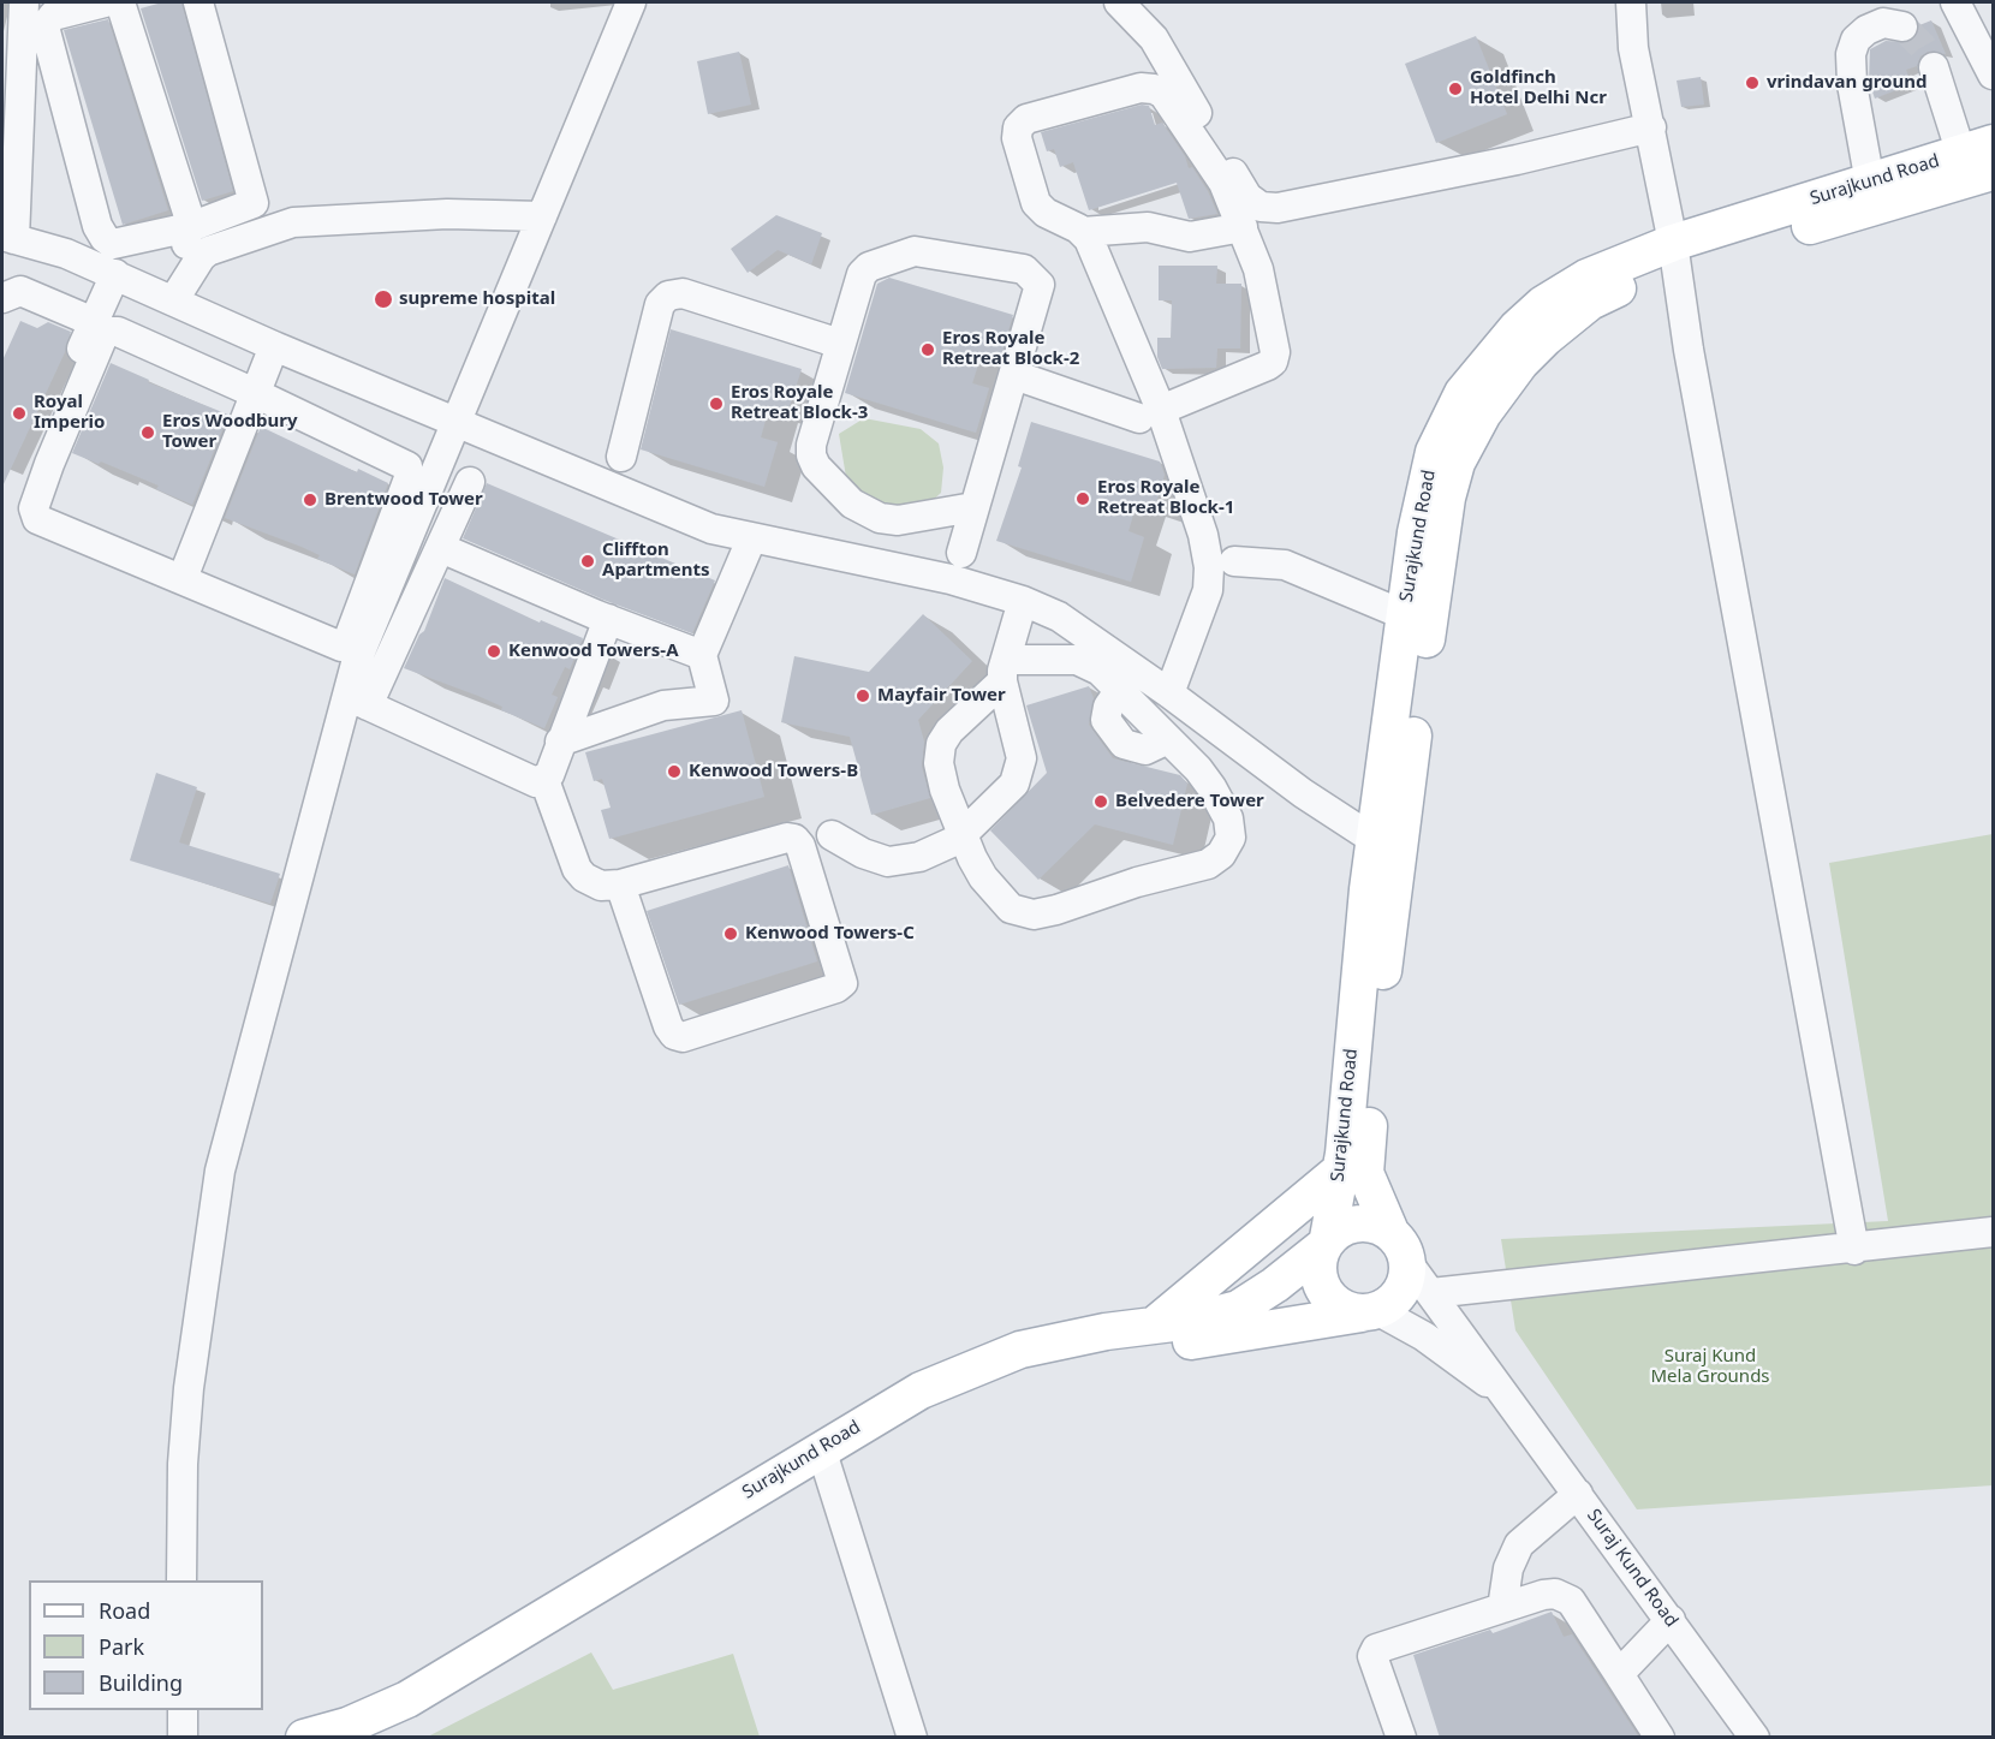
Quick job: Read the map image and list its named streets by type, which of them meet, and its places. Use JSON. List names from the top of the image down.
{
  "streets": {
    "main road": ["Surajkund Road"],
    "street": ["Suraj Kund Road"]
  },
  "crossings": [
    ["Surajkund Road", "Suraj Kund Road"]
  ],
  "parks": ["Suraj Kund Mela Grounds"],
  "places": [
    "vrindavan ground",
    "Goldfinch Hotel Delhi Ncr",
    "supreme hospital",
    "Eros Royale Retreat Block-2",
    "Eros Royale Retreat Block-3",
    "Royal Imperio",
    "Eros Woodbury Tower",
    "Eros Royale Retreat Block-1",
    "Brentwood Tower",
    "Cliffton Apartments",
    "Kenwood Towers-A",
    "Mayfair Tower",
    "Kenwood Towers-B",
    "Belvedere Tower",
    "Kenwood Towers-C"
  ],
  "legend": ["Road", "Park", "Building"]
}
